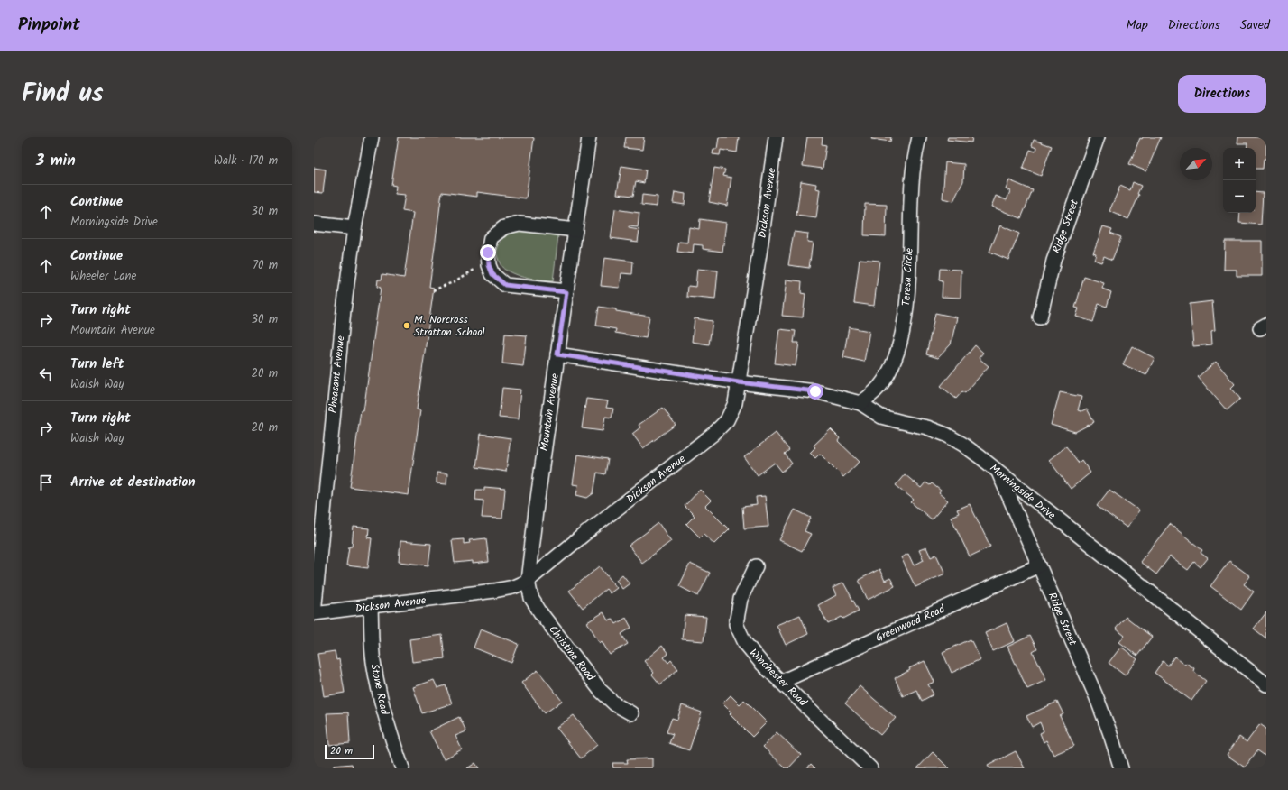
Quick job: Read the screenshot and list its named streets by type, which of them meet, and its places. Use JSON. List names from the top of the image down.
{
  "streets": {
    "street": [
      "Dickson Avenue",
      "Ridge Street",
      "Teresa Circle",
      "Pheasant Avenue",
      "Mountain Avenue",
      "Morningside Drive",
      "Greenwood Road",
      "Christine Road",
      "Winchester Road",
      "Stone Road"
    ]
  },
  "crossings": [
    ["Dickson Avenue", "Pheasant Avenue"],
    ["Dickson Avenue", "Mountain Avenue"],
    ["Dickson Avenue", "Morningside Drive"],
    ["Dickson Avenue", "Christine Road"],
    ["Dickson Avenue", "Stone Road"],
    ["Ridge Street", "Morningside Drive"],
    ["Ridge Street", "Greenwood Road"],
    ["Teresa Circle", "Morningside Drive"],
    ["Mountain Avenue", "Morningside Drive"],
    ["Mountain Avenue", "Christine Road"],
    ["Greenwood Road", "Winchester Road"]
  ],
  "places": ["M. Norcross Stratton School"],
  "scale_bar": "20 m",
  "north": "top right",
  "page": {
    "header": "Pinpoint",
    "nav": ["Map", "Directions", "Saved"],
    "title": "Find us",
    "buttons": "Directions",
    "heading": ["3 min", "Walk · 170 m"],
    "map_buttons": ["+", "−"],
    "list": [
      ["Continue", "Morningside Drive", "30 m"],
      ["Continue", "Wheeler Lane", "70 m"],
      ["Turn right", "Mountain Avenue", "30 m"],
      ["Turn left", "Walsh Way", "20 m"],
      ["Turn right", "Walsh Way", "20 m"],
      "Arrive at destination"
    ],
    "scale": "20 m"
  }
}
